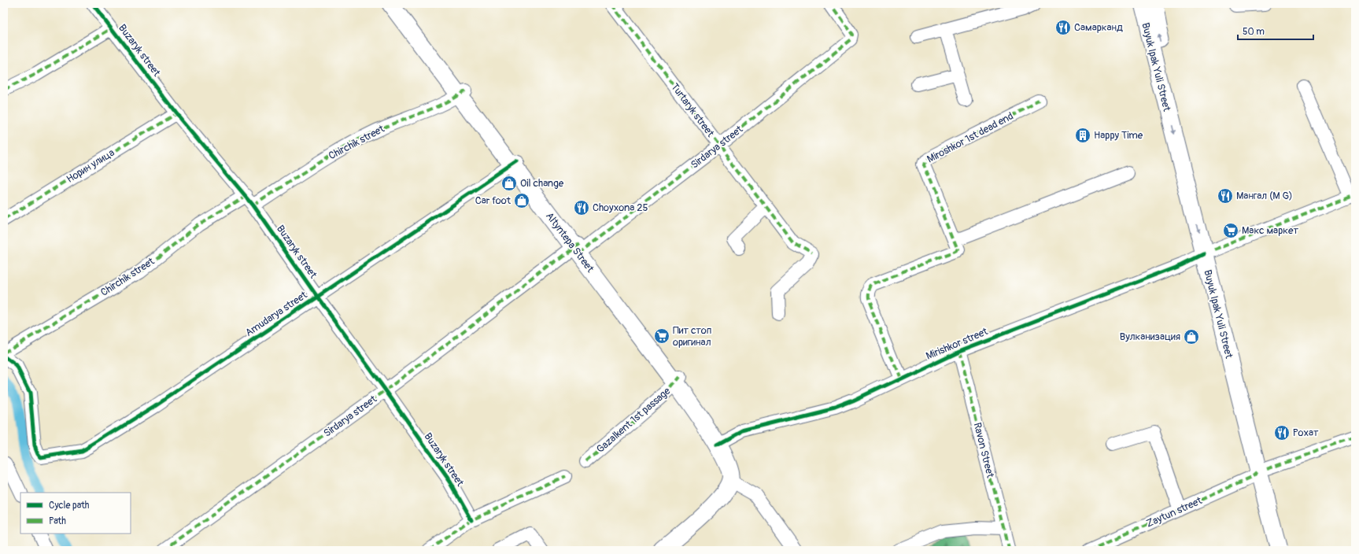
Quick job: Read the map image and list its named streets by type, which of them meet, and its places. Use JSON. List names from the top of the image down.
{
  "streets": {
    "main road": ["Buyuk Ipak Yuli Street", "Altyntepa Street"],
    "street": [
      "Buzaryk street",
      "Turtaryk street",
      "Miroshkor 1st dead end",
      "Chirchik street",
      "Sirdarya street",
      "Норин улица",
      "Amudarya street",
      "Mirishkor street",
      "Gazalkent 1st passage",
      "Ravon Street",
      "Zaytun street"
    ]
  },
  "crossings": [
    ["Buzaryk street", "Chirchik street"],
    ["Buzaryk street", "Sirdarya street"],
    ["Buzaryk street", "Норин улица"],
    ["Buzaryk street", "Amudarya street"],
    ["Buyuk Ipak Yuli Street", "Mirishkor street"],
    ["Buyuk Ipak Yuli Street", "Zaytun street"],
    ["Turtaryk street", "Sirdarya street"],
    ["Miroshkor 1st dead end", "Mirishkor street"],
    ["Chirchik street", "Altyntepa Street"],
    ["Sirdarya street", "Altyntepa Street"],
    ["Altyntepa Street", "Amudarya street"],
    ["Altyntepa Street", "Mirishkor street"],
    ["Altyntepa Street", "Gazalkent 1st passage"],
    ["Mirishkor street", "Ravon Street"]
  ],
  "places": {
    "restaurant": [
      "Самарканд",
      "Мангал (M G)",
      "Choyxona 25",
      "Рохат"
    ],
    "building": ["Happy Time"],
    "shop": ["Oil change", "Car foot", "Вулканизация"],
    "supermarket": ["Макс маркет", "Пит стоп оригинал"]
  },
  "legend": ["Cycle path", "Path"],
  "scale_bar": "50 m"
}
